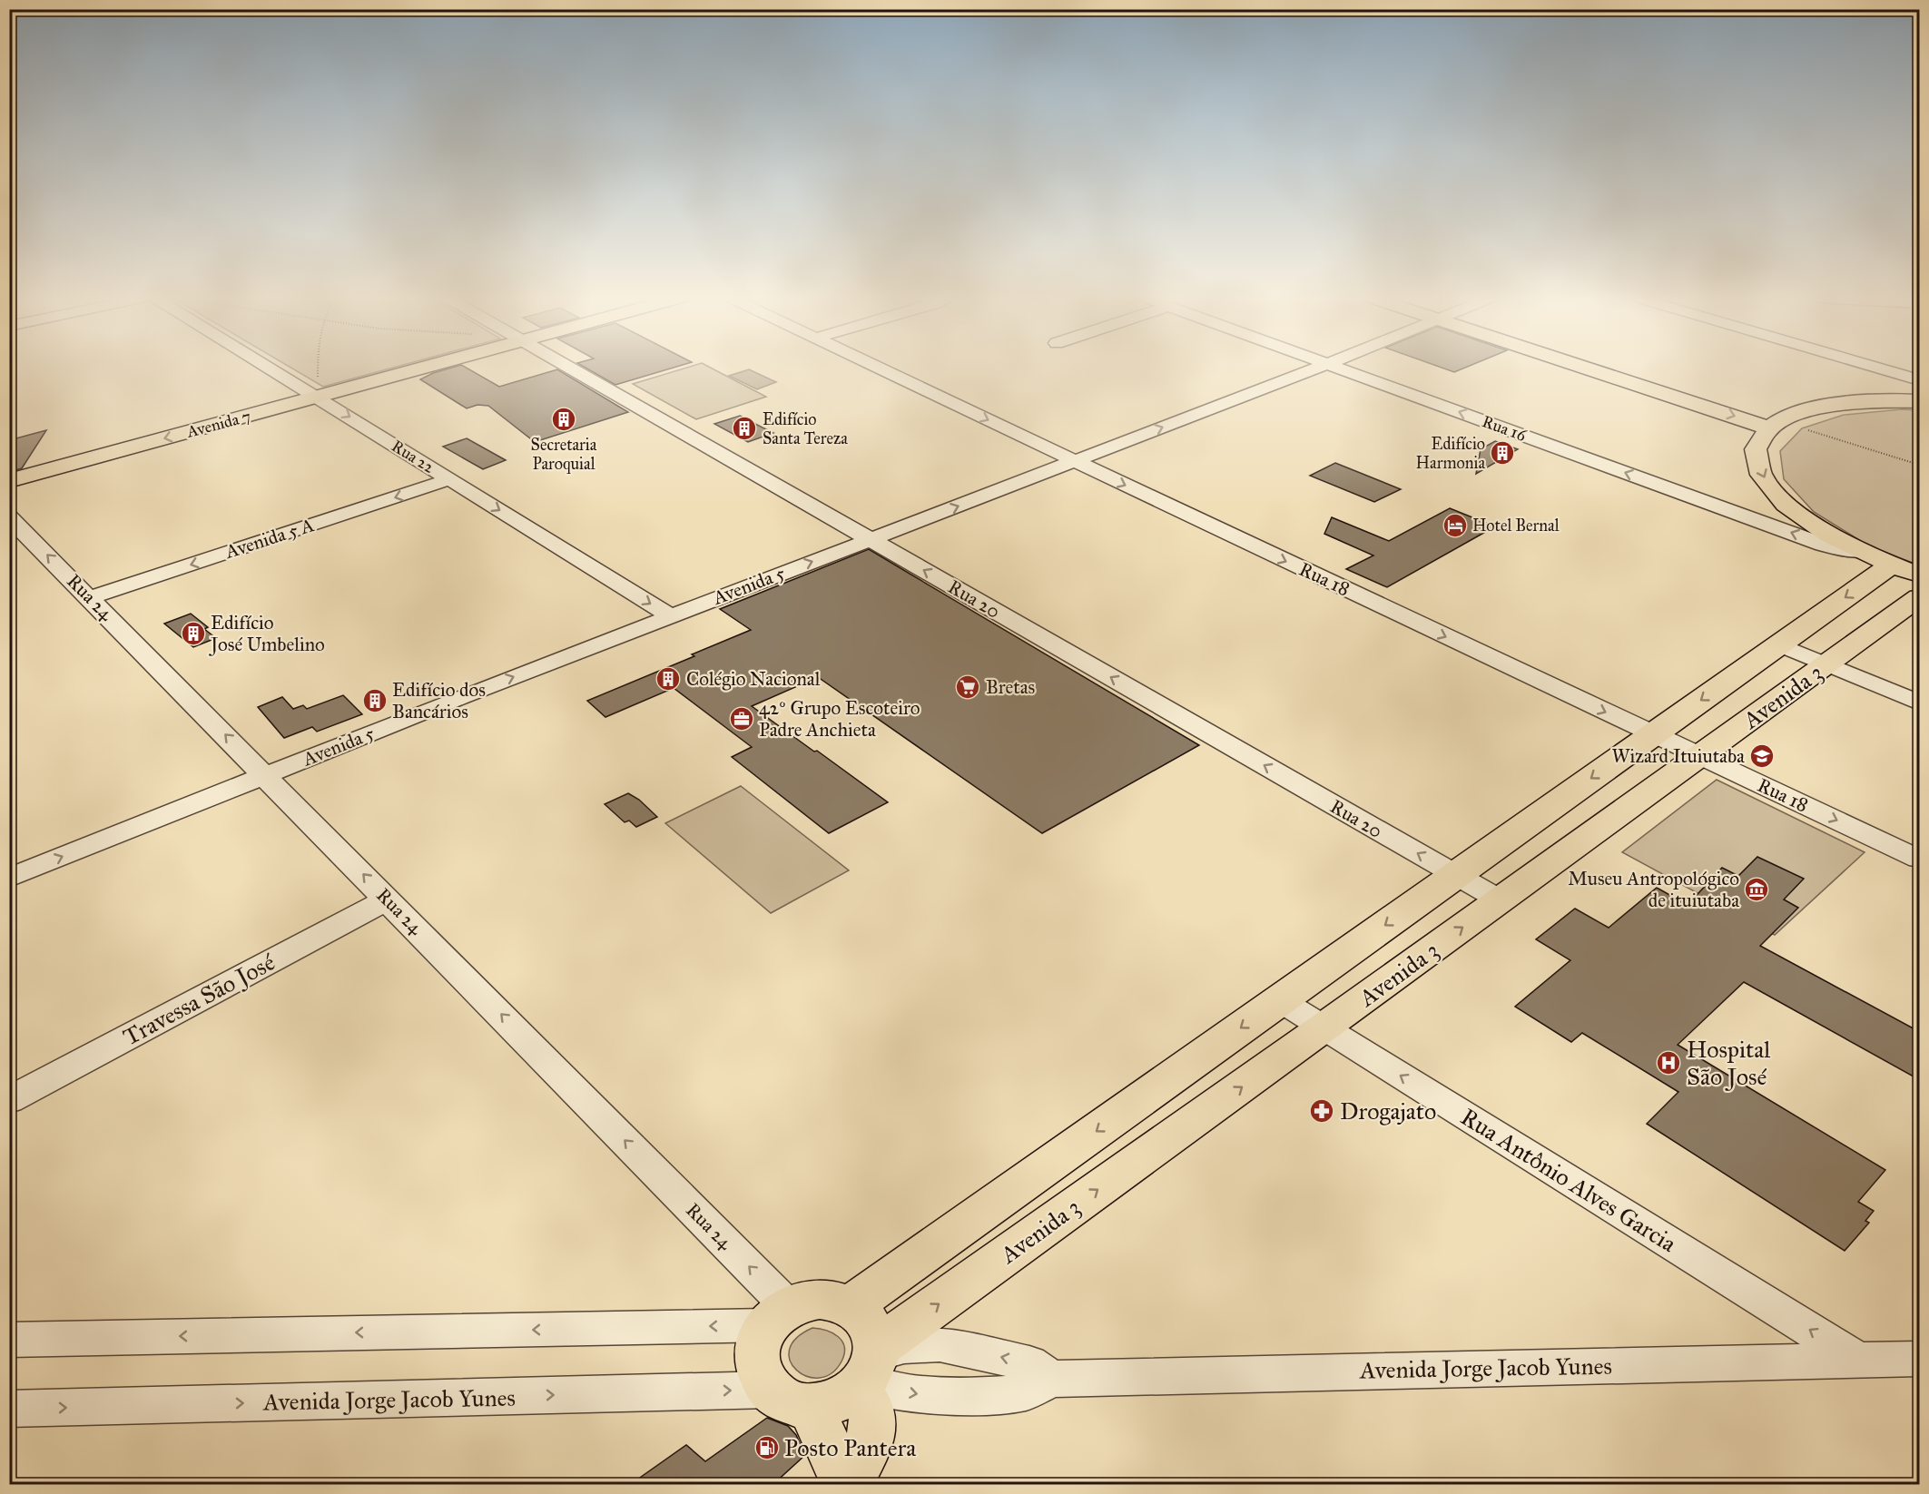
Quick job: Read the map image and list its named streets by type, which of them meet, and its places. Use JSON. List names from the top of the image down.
{
  "streets": {
    "main road": ["Avenida 7", "Avenida 3"],
    "street": [
      "Rua 16",
      "Rua 22",
      "Avenida 5 A",
      "Rua 18",
      "Avenida 5",
      "Rua 24",
      "Rua 20",
      "Travessa São José",
      "Rua Antônio Alves Garcia",
      "Avenida Jorge Jacob Yunes"
    ]
  },
  "crossings": [
    ["Avenida 7", "Rua 22"],
    ["Rua 22", "Avenida 5 A"],
    ["Rua 22", "Avenida 5"],
    ["Avenida 5 A", "Rua 24"],
    ["Rua 18", "Avenida 5"],
    ["Rua 18", "Avenida 3"],
    ["Avenida 5", "Rua 24"],
    ["Avenida 5", "Rua 20"],
    ["Rua 24", "Avenida 3"],
    ["Rua 24", "Travessa São José"],
    ["Rua 24", "Avenida Jorge Jacob Yunes"],
    ["Rua 20", "Avenida 3"],
    ["Avenida 3", "Rua Antônio Alves Garcia"],
    ["Avenida 3", "Avenida Jorge Jacob Yunes"],
    ["Rua Antônio Alves Garcia", "Avenida Jorge Jacob Yunes"]
  ],
  "one_way": [
    "Avenida 7",
    "Rua 16",
    "Rua 22",
    "Avenida 5 A",
    "Rua 18",
    "Avenida 5",
    "Rua 24",
    "Rua 20",
    "Rua Antônio Alves Garcia"
  ],
  "places": {
    "building": [
      "Secretaria Paroquial",
      "Edifício Santa Tereza",
      "Edifício Harmonia",
      "Edifício José Umbelino",
      "Colégio Nacional",
      "Edifício dos Bancários"
    ],
    "hotel": ["Hotel Bernal"],
    "supermarket": ["Bretas"],
    "office": ["42º Grupo Escoteiro Padre Anchieta"],
    "school or university": ["Wizard Ituiutaba"],
    "museum": ["Museu Antropológico de ituiutaba"],
    "hospital": ["Hospital São José"],
    "pharmacy": ["Drogajato"],
    "fuel station": ["Posto Pantera"]
  }
}
